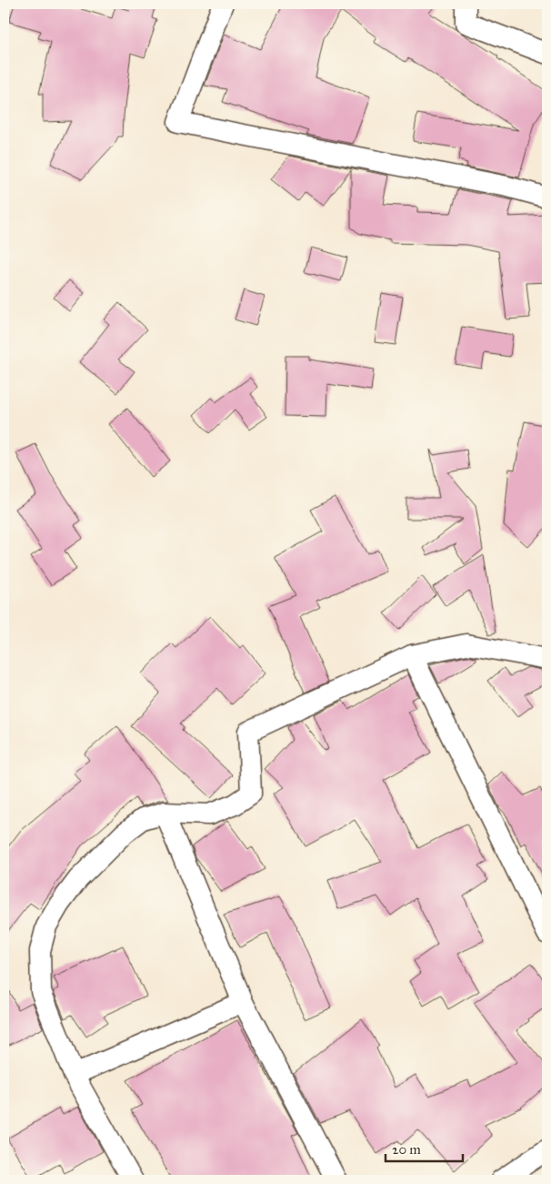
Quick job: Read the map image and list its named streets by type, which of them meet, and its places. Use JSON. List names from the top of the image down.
{
  "scale_bar": "20 m"
}
